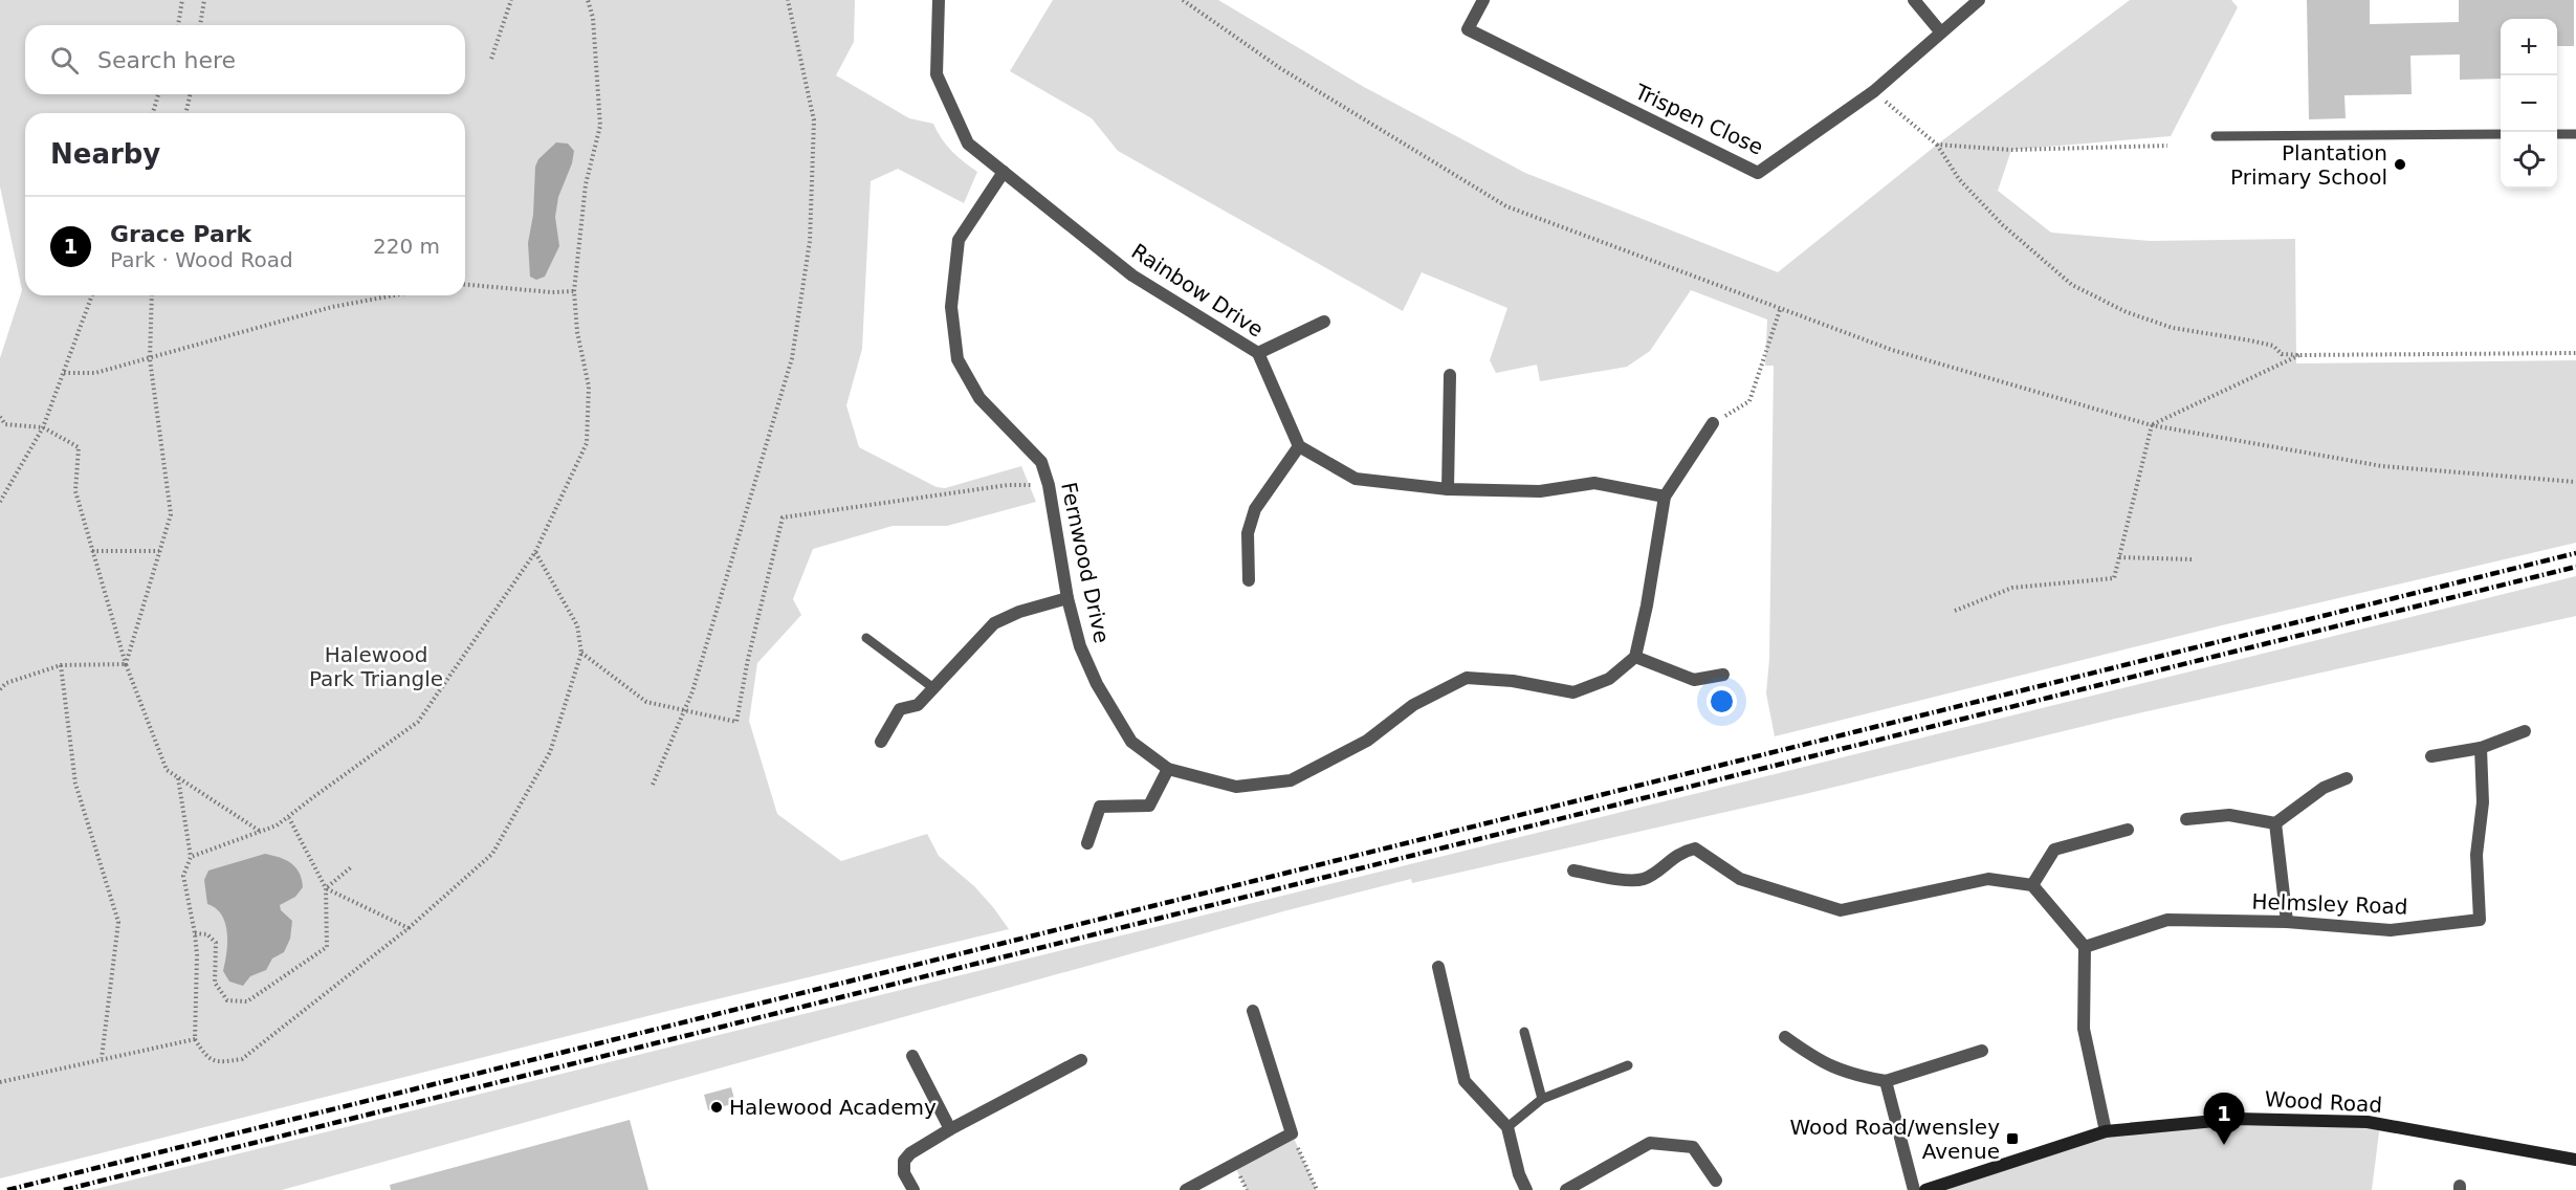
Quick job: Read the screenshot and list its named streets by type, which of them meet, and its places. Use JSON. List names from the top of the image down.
{
  "streets": {
    "street": [
      "Trispen Close",
      "Rainbow Drive",
      "Fernwood Drive",
      "Helmsley Road",
      "Wood Road"
    ]
  },
  "crossings": [
    ["Rainbow Drive", "Fernwood Drive"]
  ],
  "parks": ["Halewood Park Triangle"],
  "places": {
    "other": ["Plantation Primary School", "Halewood Academy"],
    "transit": ["Wood Road/wensley Avenue"]
  },
  "page": {
    "map_buttons": ["+", "−"],
    "search": "Search here",
    "heading": "Nearby",
    "list": [
      {
        "mark": "1",
        "name": "Grace Park",
        "note": "Park · Wood Road",
        "value": "220 m"
      }
    ],
    "pins": "1"
  }
}
